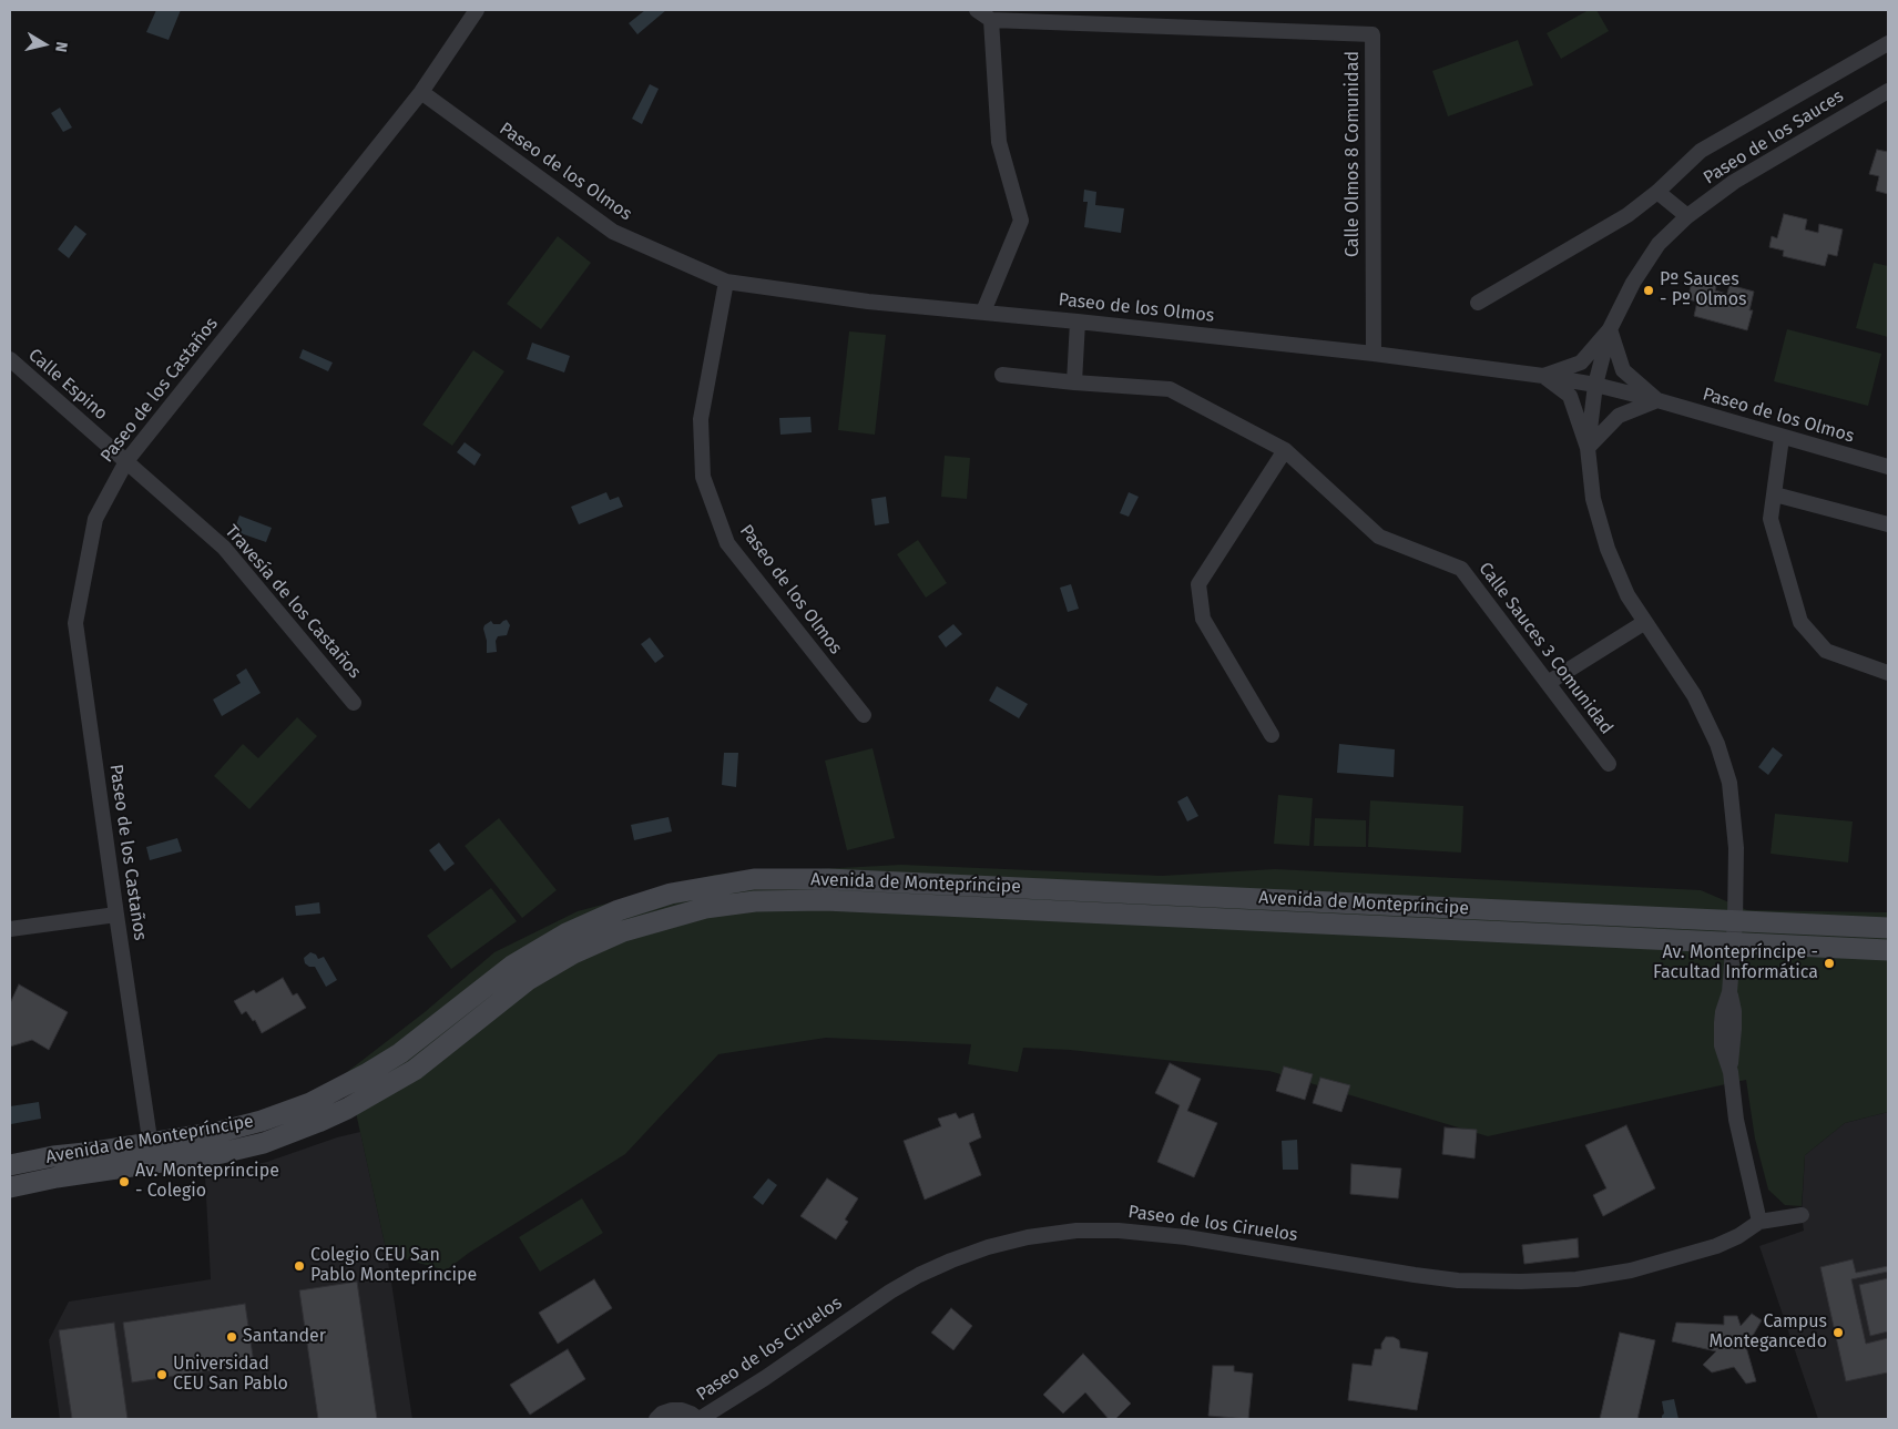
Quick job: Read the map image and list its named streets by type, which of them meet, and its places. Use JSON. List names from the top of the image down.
{
  "streets": {
    "street": [
      "Paseo de los Sauces",
      "Calle Olmos 8 Comunidad",
      "Paseo de los Olmos",
      "Calle Espino",
      "Paseo de los Castaños",
      "Travesía de los Castaños",
      "Calle Sauces 3 Comunidad",
      "Avenida de Montepríncipe",
      "Paseo de los Ciruelos"
    ]
  },
  "crossings": [
    ["Paseo de los Sauces", "Paseo de los Olmos"],
    ["Paseo de los Sauces", "Avenida de Montepríncipe"],
    ["Paseo de los Sauces", "Paseo de los Ciruelos"],
    ["Calle Olmos 8 Comunidad", "Paseo de los Olmos"],
    ["Paseo de los Olmos", "Paseo de los Castaños"],
    ["Calle Espino", "Paseo de los Castaños"],
    ["Calle Espino", "Travesía de los Castaños"],
    ["Paseo de los Castaños", "Travesía de los Castaños"],
    ["Paseo de los Castaños", "Avenida de Montepríncipe"]
  ],
  "places": [
    "Pº Sauces - Pº Olmos",
    "Av. Montepríncipe - Facultad Informática",
    "Av. Montepríncipe - Colegio",
    "Colegio CEU San Pablo Montepríncipe",
    "Campus Montegancedo",
    "Santander",
    "Universidad CEU San Pablo"
  ],
  "north": "right"
}
